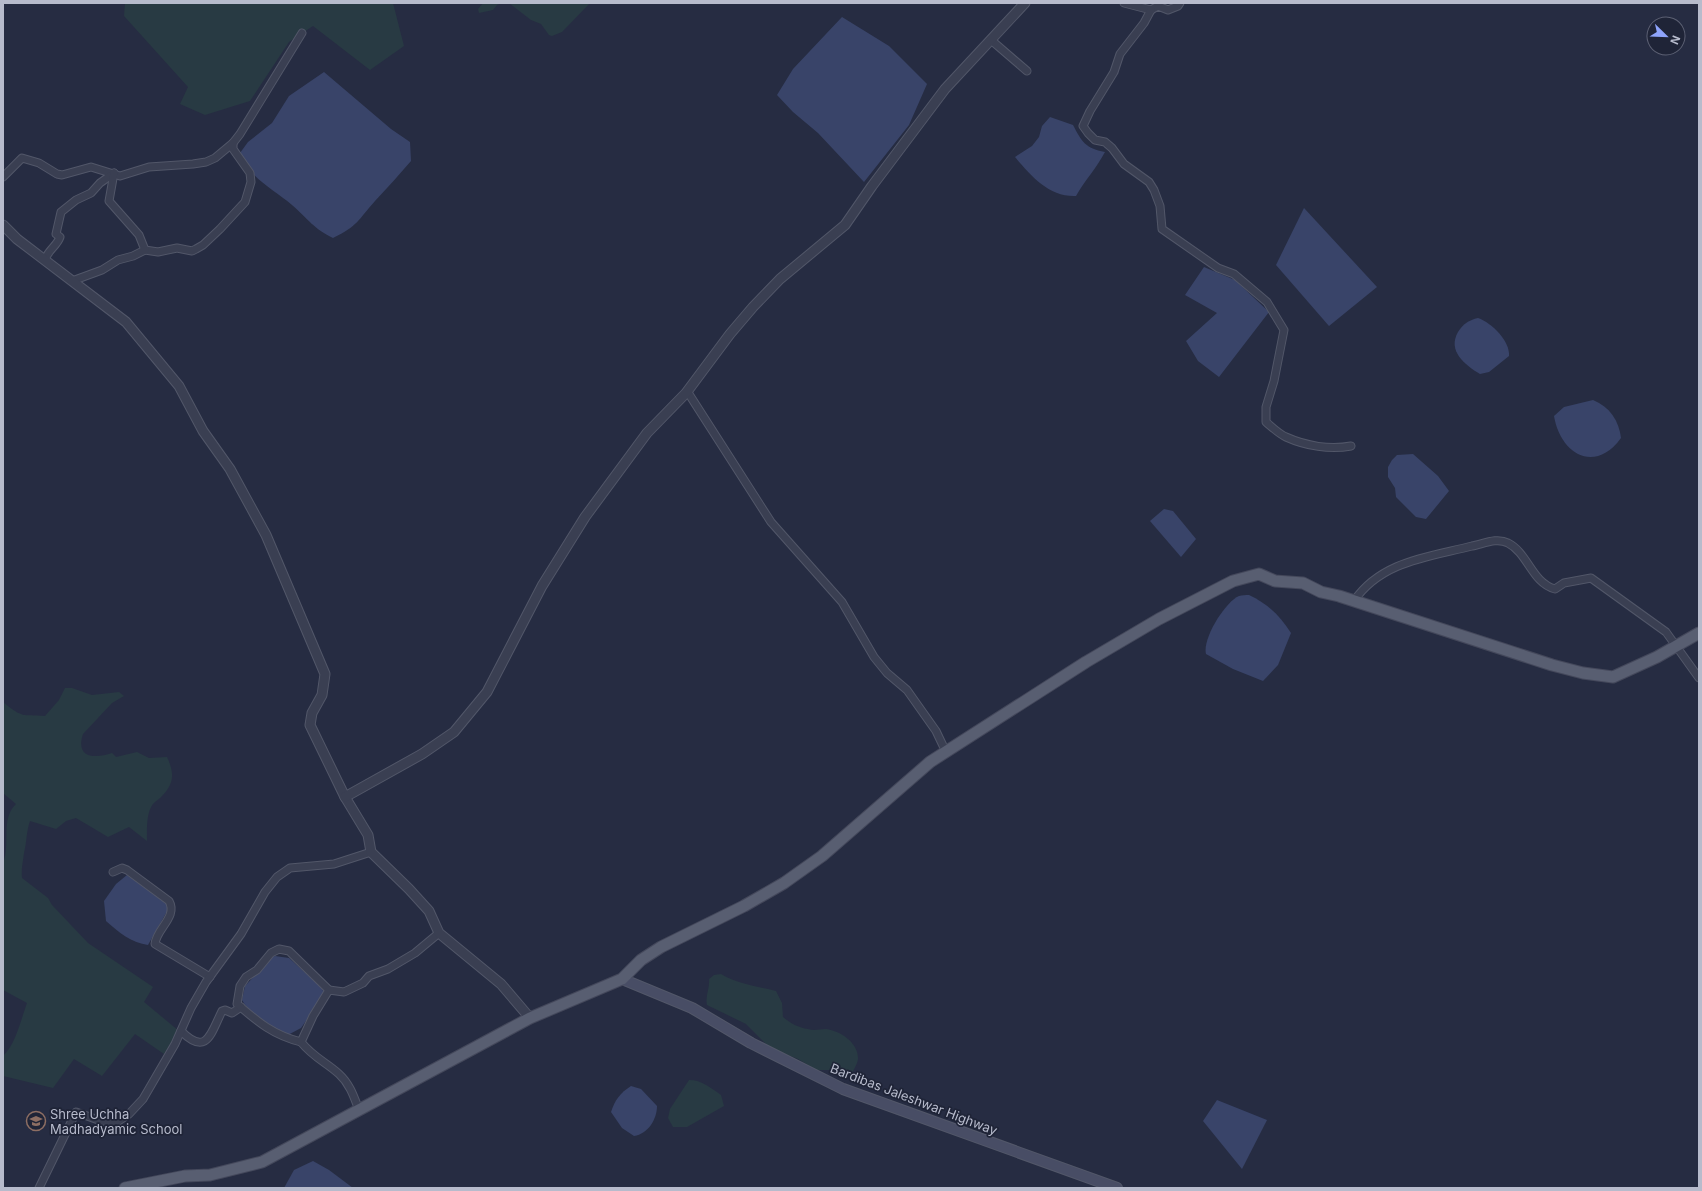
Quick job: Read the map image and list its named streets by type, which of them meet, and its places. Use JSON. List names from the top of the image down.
{
  "streets": {
    "main road": ["Bardibas Jaleshwar Highway"]
  },
  "places": {
    "school or university": ["Shree Uchha Madhadyamic School"]
  },
  "north": "bottom right"
}
